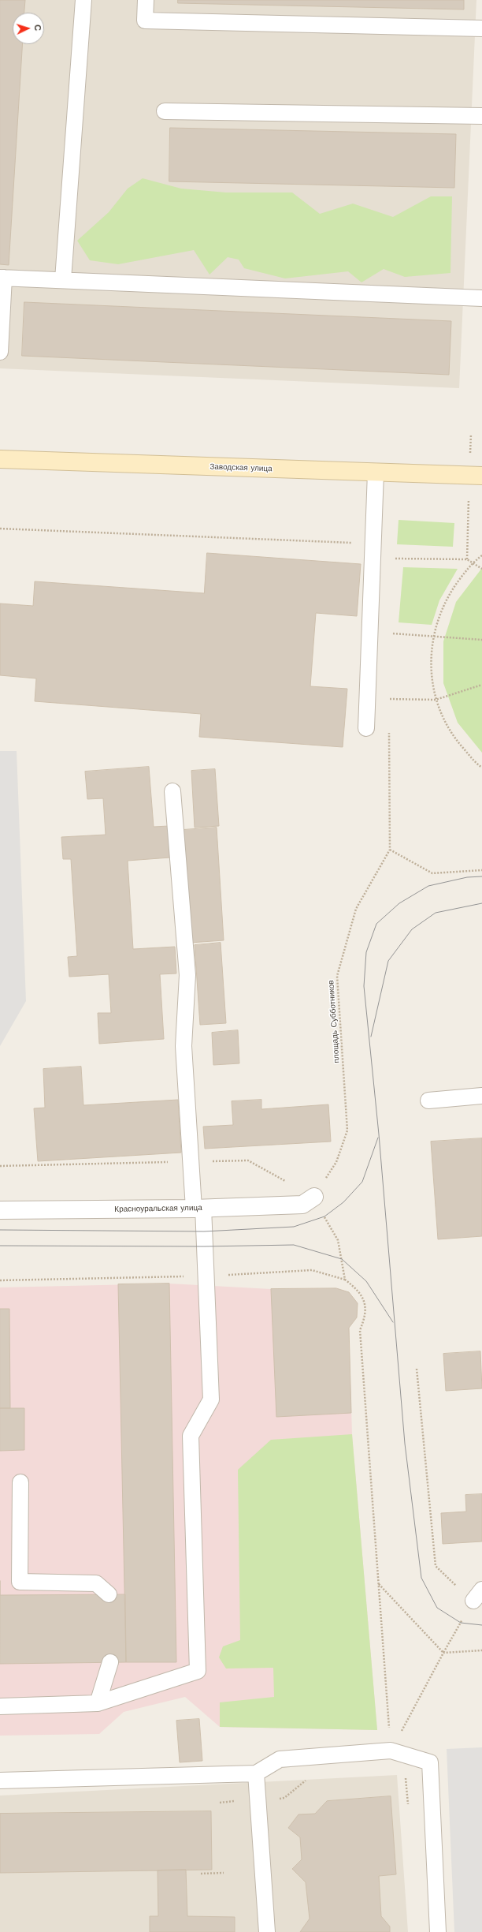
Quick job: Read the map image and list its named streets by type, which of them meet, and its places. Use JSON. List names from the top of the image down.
{
  "streets": {
    "street": ["Заводская улица", "Красноуральская улица"],
    "path": ["площадь Субботников"]
  },
  "crossings": [
    ["площадь Субботников", "Красноуральская улица"]
  ],
  "north": "right"
}
